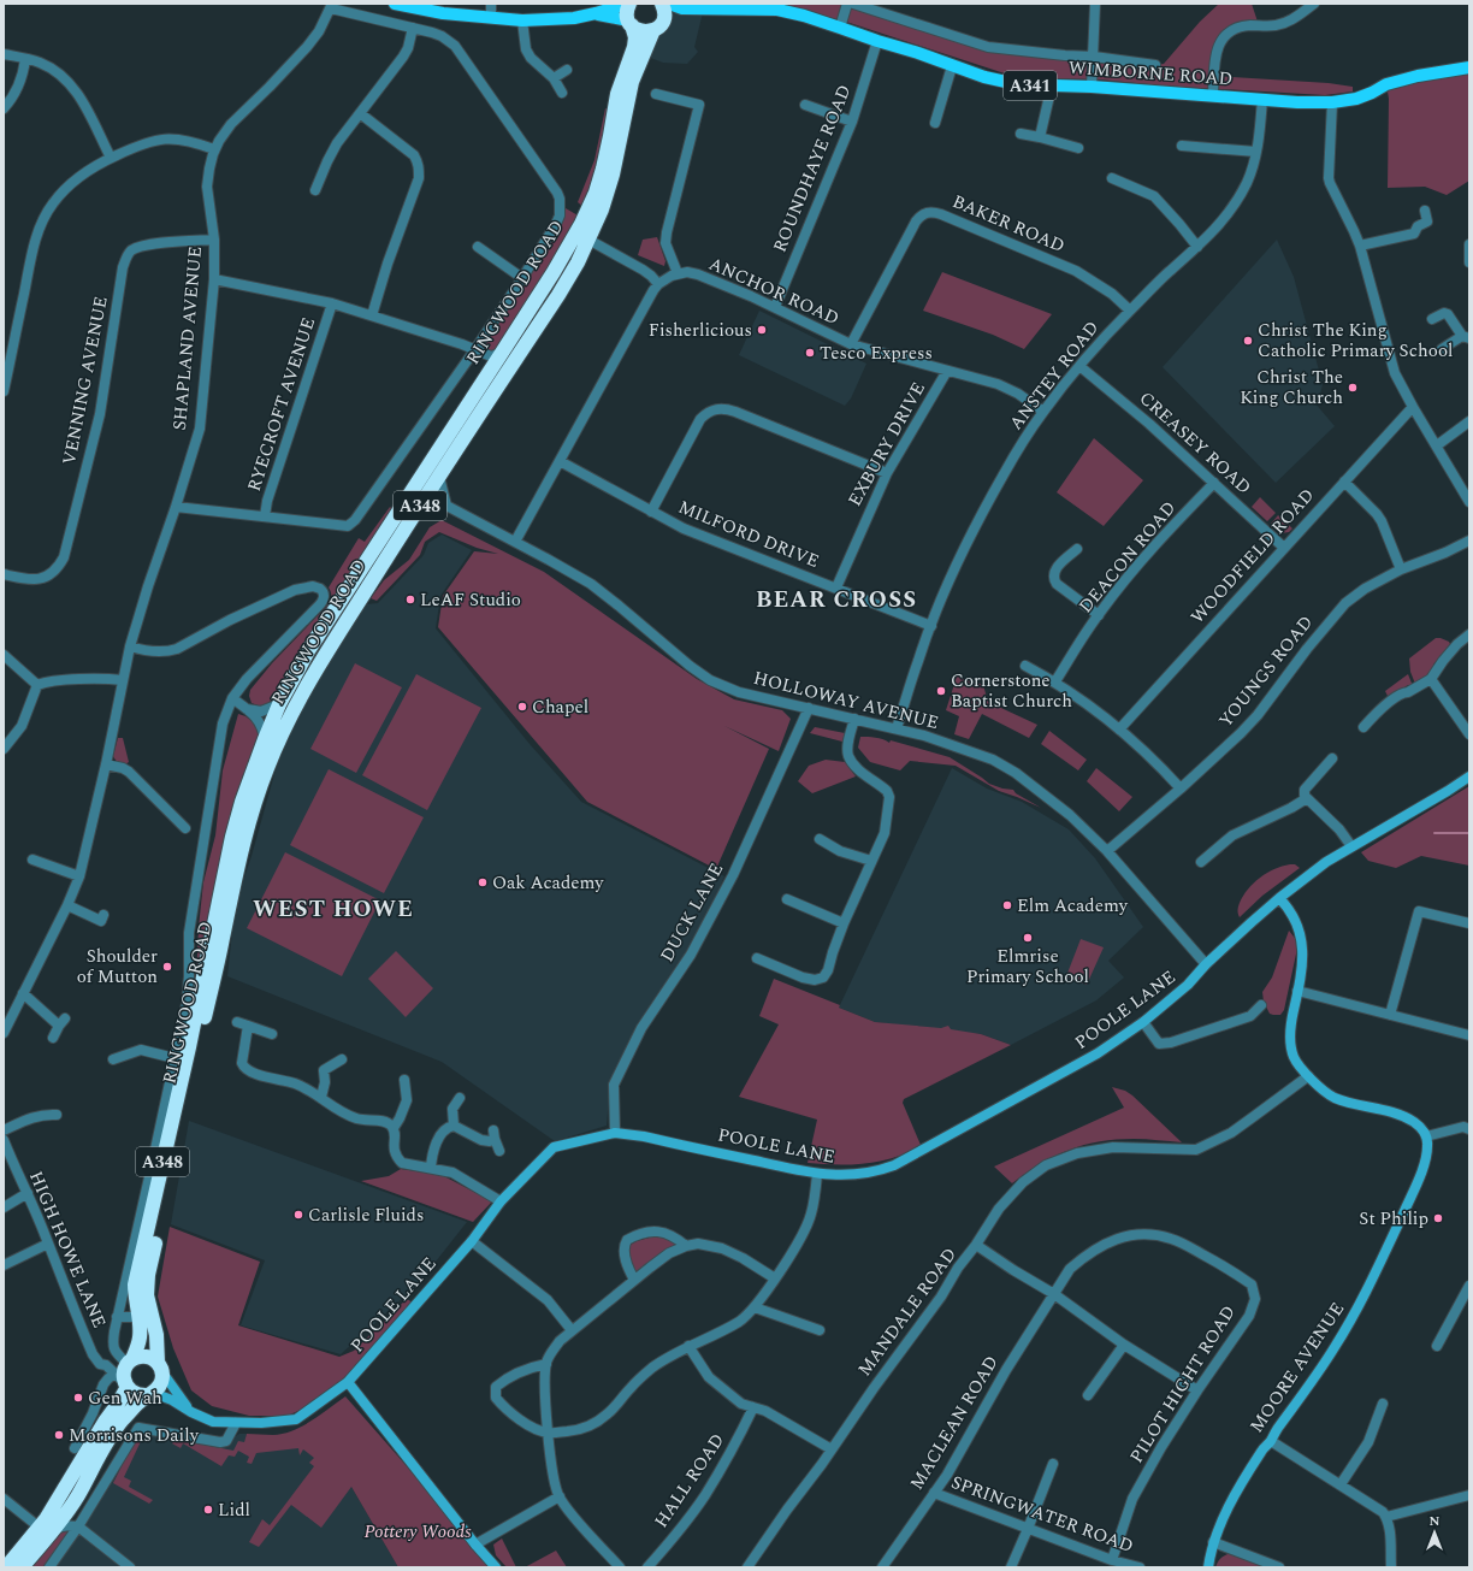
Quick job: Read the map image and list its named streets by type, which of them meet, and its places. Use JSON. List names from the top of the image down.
{
  "streets": {
    "highway": ["RINGWOOD ROAD", "A348"],
    "main road": ["WIMBORNE ROAD", "A341"],
    "street": [
      "ROUNDHAYE ROAD",
      "BAKER ROAD",
      "ANCHOR ROAD",
      "SHAPLAND AVENUE",
      "ANSTEY ROAD",
      "VENNING AVENUE",
      "RYECROFT AVENUE",
      "CREASEY ROAD",
      "EXBURY DRIVE",
      "MILFORD DRIVE",
      "WOODFIELD ROAD",
      "DEACON ROAD",
      "YOUNGS ROAD",
      "HOLLOWAY AVENUE",
      "DUCK LANE",
      "POOLE LANE",
      "HIGH HOWE LANE",
      "MANDALE ROAD",
      "MOORE AVENUE",
      "PILOT HIGHT ROAD",
      "MACLEAN ROAD",
      "HALL ROAD",
      "SPRINGWATER ROAD"
    ]
  },
  "crossings": [
    ["WIMBORNE ROAD", "ROUNDHAYE ROAD"],
    ["WIMBORNE ROAD", "ANSTEY ROAD"],
    ["ROUNDHAYE ROAD", "ANCHOR ROAD"],
    ["BAKER ROAD", "ANCHOR ROAD"],
    ["BAKER ROAD", "ANSTEY ROAD"],
    ["ANCHOR ROAD", "ANSTEY ROAD"],
    ["ANCHOR ROAD", "EXBURY DRIVE"],
    ["RINGWOOD ROAD", "SHAPLAND AVENUE"],
    ["RINGWOOD ROAD", "RYECROFT AVENUE"],
    ["RINGWOOD ROAD", "A348"],
    ["RINGWOOD ROAD", "HOLLOWAY AVENUE"],
    ["RINGWOOD ROAD", "POOLE LANE"],
    ["RINGWOOD ROAD", "HIGH HOWE LANE"],
    ["SHAPLAND AVENUE", "VENNING AVENUE"],
    ["ANSTEY ROAD", "CREASEY ROAD"],
    ["ANSTEY ROAD", "MILFORD DRIVE"],
    ["ANSTEY ROAD", "HOLLOWAY AVENUE"],
    ["CREASEY ROAD", "WOODFIELD ROAD"],
    ["CREASEY ROAD", "DEACON ROAD"],
    ["EXBURY DRIVE", "MILFORD DRIVE"],
    ["YOUNGS ROAD", "HOLLOWAY AVENUE"],
    ["HOLLOWAY AVENUE", "DUCK LANE"],
    ["HOLLOWAY AVENUE", "POOLE LANE"],
    ["DUCK LANE", "POOLE LANE"],
    ["POOLE LANE", "HIGH HOWE LANE"],
    ["MANDALE ROAD", "PILOT HIGHT ROAD"],
    ["MANDALE ROAD", "MACLEAN ROAD"],
    ["PILOT HIGHT ROAD", "MACLEAN ROAD"],
    ["PILOT HIGHT ROAD", "SPRINGWATER ROAD"],
    ["MACLEAN ROAD", "SPRINGWATER ROAD"]
  ],
  "districts": ["BEAR CROSS", "WEST HOWE"],
  "parks": ["Pottery Woods"],
  "places": [
    "Fisherlicious",
    "Christ The King Catholic Primary School",
    "Tesco Express",
    "Christ The King Church",
    "LeAF Studio",
    "Cornerstone Baptist Church",
    "Chapel",
    "Oak Academy",
    "Elm Academy",
    "Elmrise Primary School",
    "Shoulder of Mutton",
    "Carlisle Fluids",
    "St Philip",
    "Gen Wah",
    "Morrisons Daily",
    "Lidl"
  ],
  "north": "top"
}
